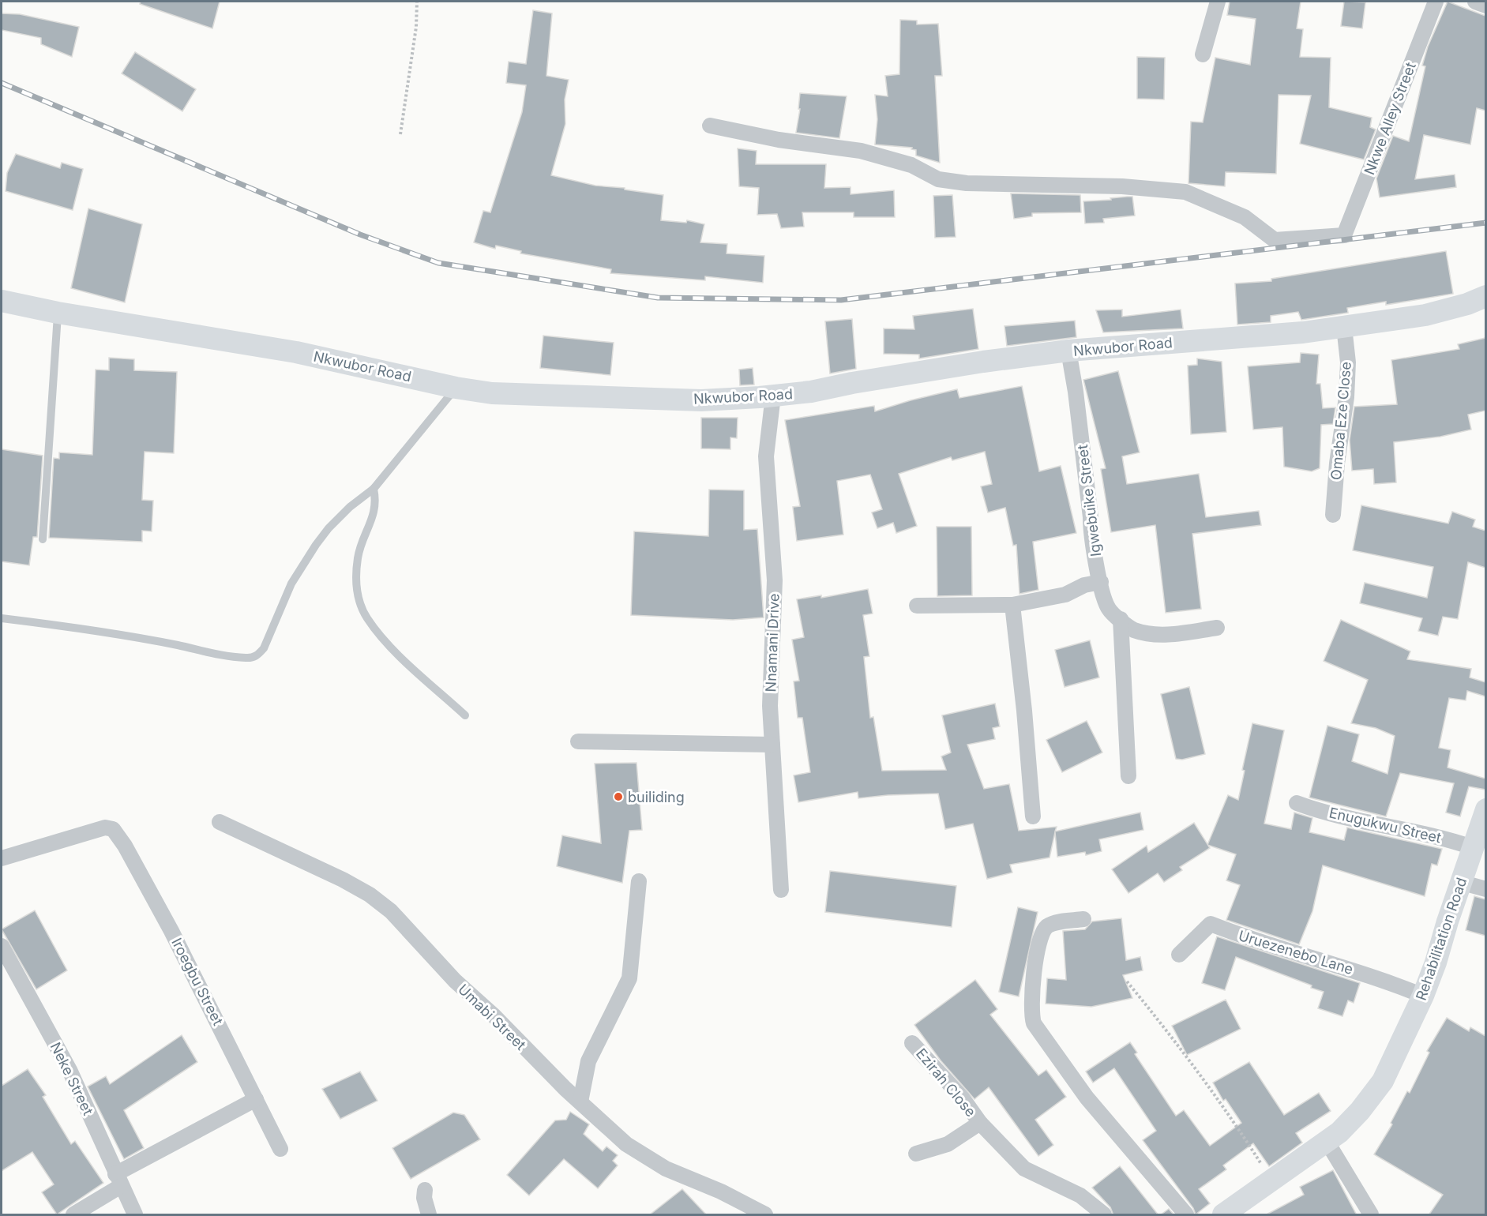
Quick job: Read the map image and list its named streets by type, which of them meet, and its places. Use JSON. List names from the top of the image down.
{
  "streets": {
    "street": [
      "Nkwe Alley Street",
      "Nkwubor Road",
      "Omaba Eze Close",
      "Igwebuike Street",
      "Nnamani Drive",
      "Enugukwu Street",
      "Rehabilitation Road",
      "Uruezenebo Lane",
      "Iroegbu Street",
      "Umabi Street",
      "Neke Street",
      "Ezirah Close"
    ]
  },
  "crossings": [
    ["Nkwubor Road", "Omaba Eze Close"],
    ["Nkwubor Road", "Igwebuike Street"],
    ["Nkwubor Road", "Nnamani Drive"],
    ["Enugukwu Street", "Rehabilitation Road"],
    ["Rehabilitation Road", "Uruezenebo Lane"]
  ],
  "places": ["builiding"]
}
